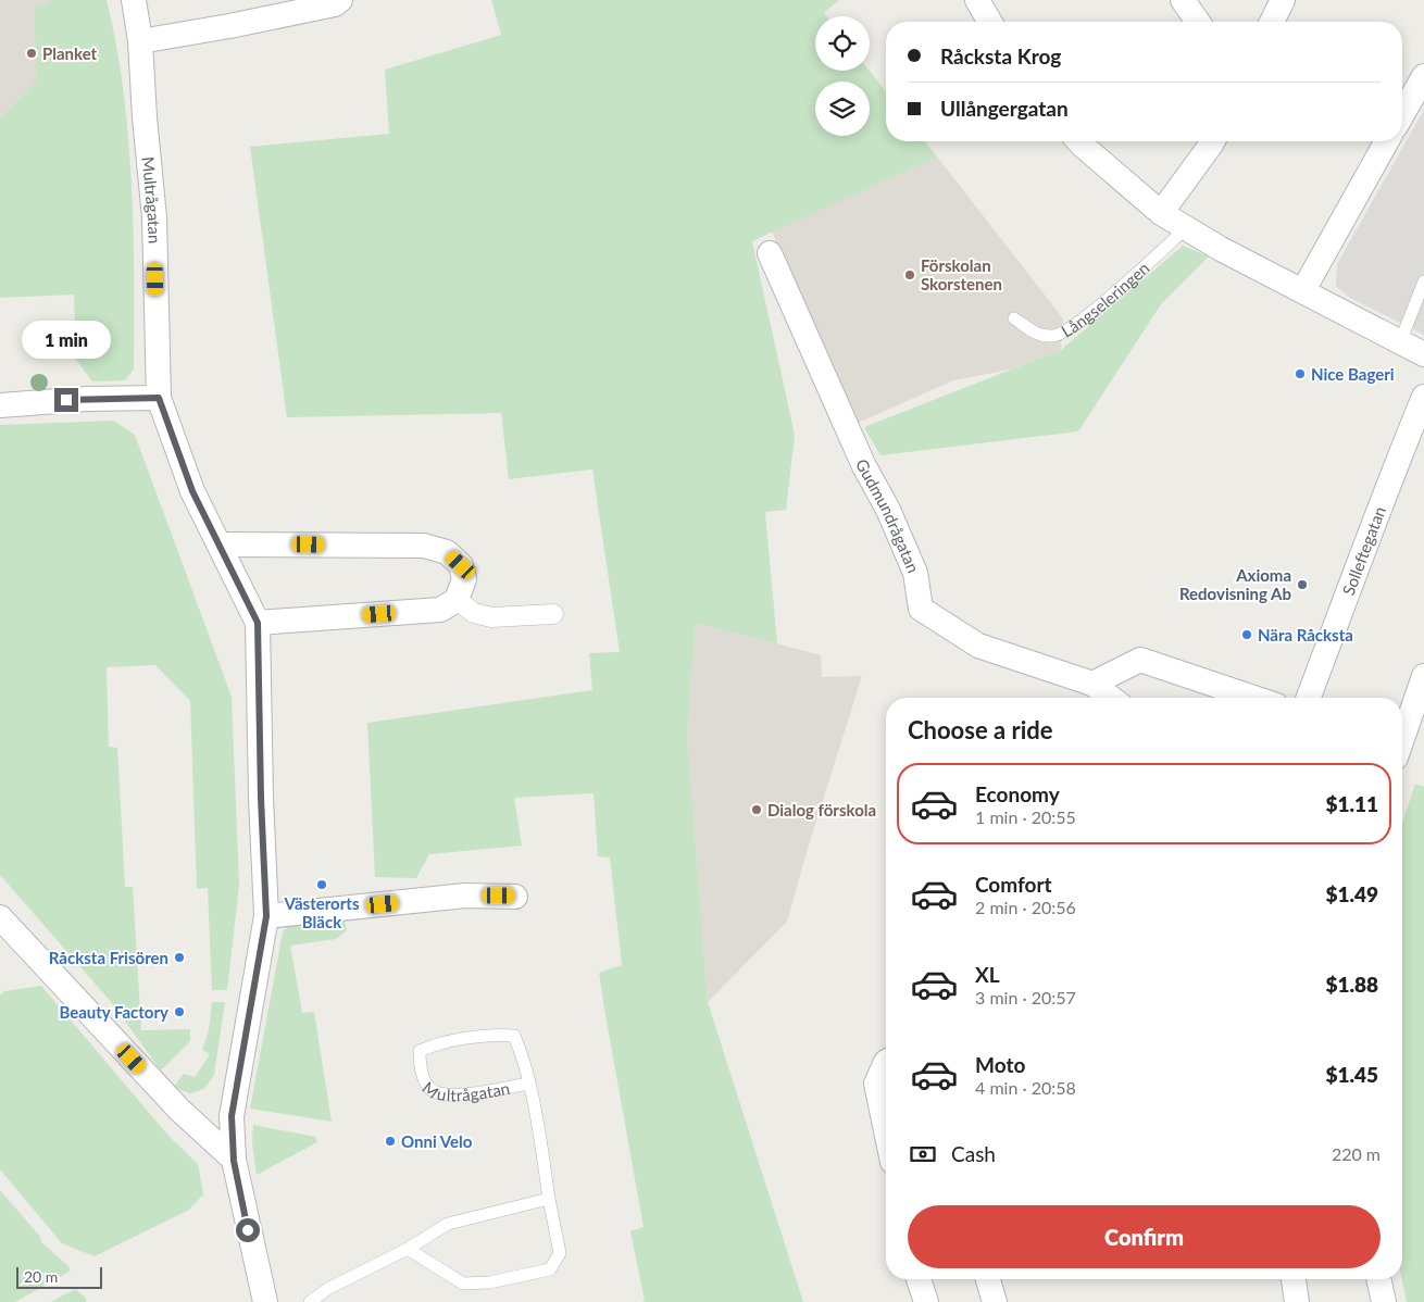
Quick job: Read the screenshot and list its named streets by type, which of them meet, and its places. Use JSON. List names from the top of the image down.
{
  "streets": {
    "street": ["Multrågatan", "Gudmundrågatan", "Solleftegatan"],
    "lane": ["Långseleringen"]
  },
  "places": [
    "Planket",
    "Förskolan Skorstenen",
    "Nice Bageri",
    "Axioma Redovisning Ab",
    "Nära Råcksta",
    "Dialog förskola",
    "Västerorts Bläck",
    "Råcksta Frisören",
    "Beauty Factory",
    "Onni Velo"
  ],
  "scale_bar": "20 m",
  "page": {
    "banner": ["Råcksta Krog", "Ullångergatan"],
    "bubble": "1 min",
    "heading": "Choose a ride",
    "list": [
      {
        "name": "Economy",
        "note": "1 min · 20:55",
        "value": "$1.11"
      },
      {
        "name": "Comfort",
        "note": "2 min · 20:56",
        "value": "$1.49"
      },
      {
        "name": "XL",
        "note": "3 min · 20:57",
        "value": "$1.88"
      },
      {
        "name": "Moto",
        "note": "4 min · 20:58",
        "value": "$1.45"
      }
    ],
    "pay": ["Cash", "220 m"],
    "buttons": "Confirm",
    "scale": "20 m"
  }
}
